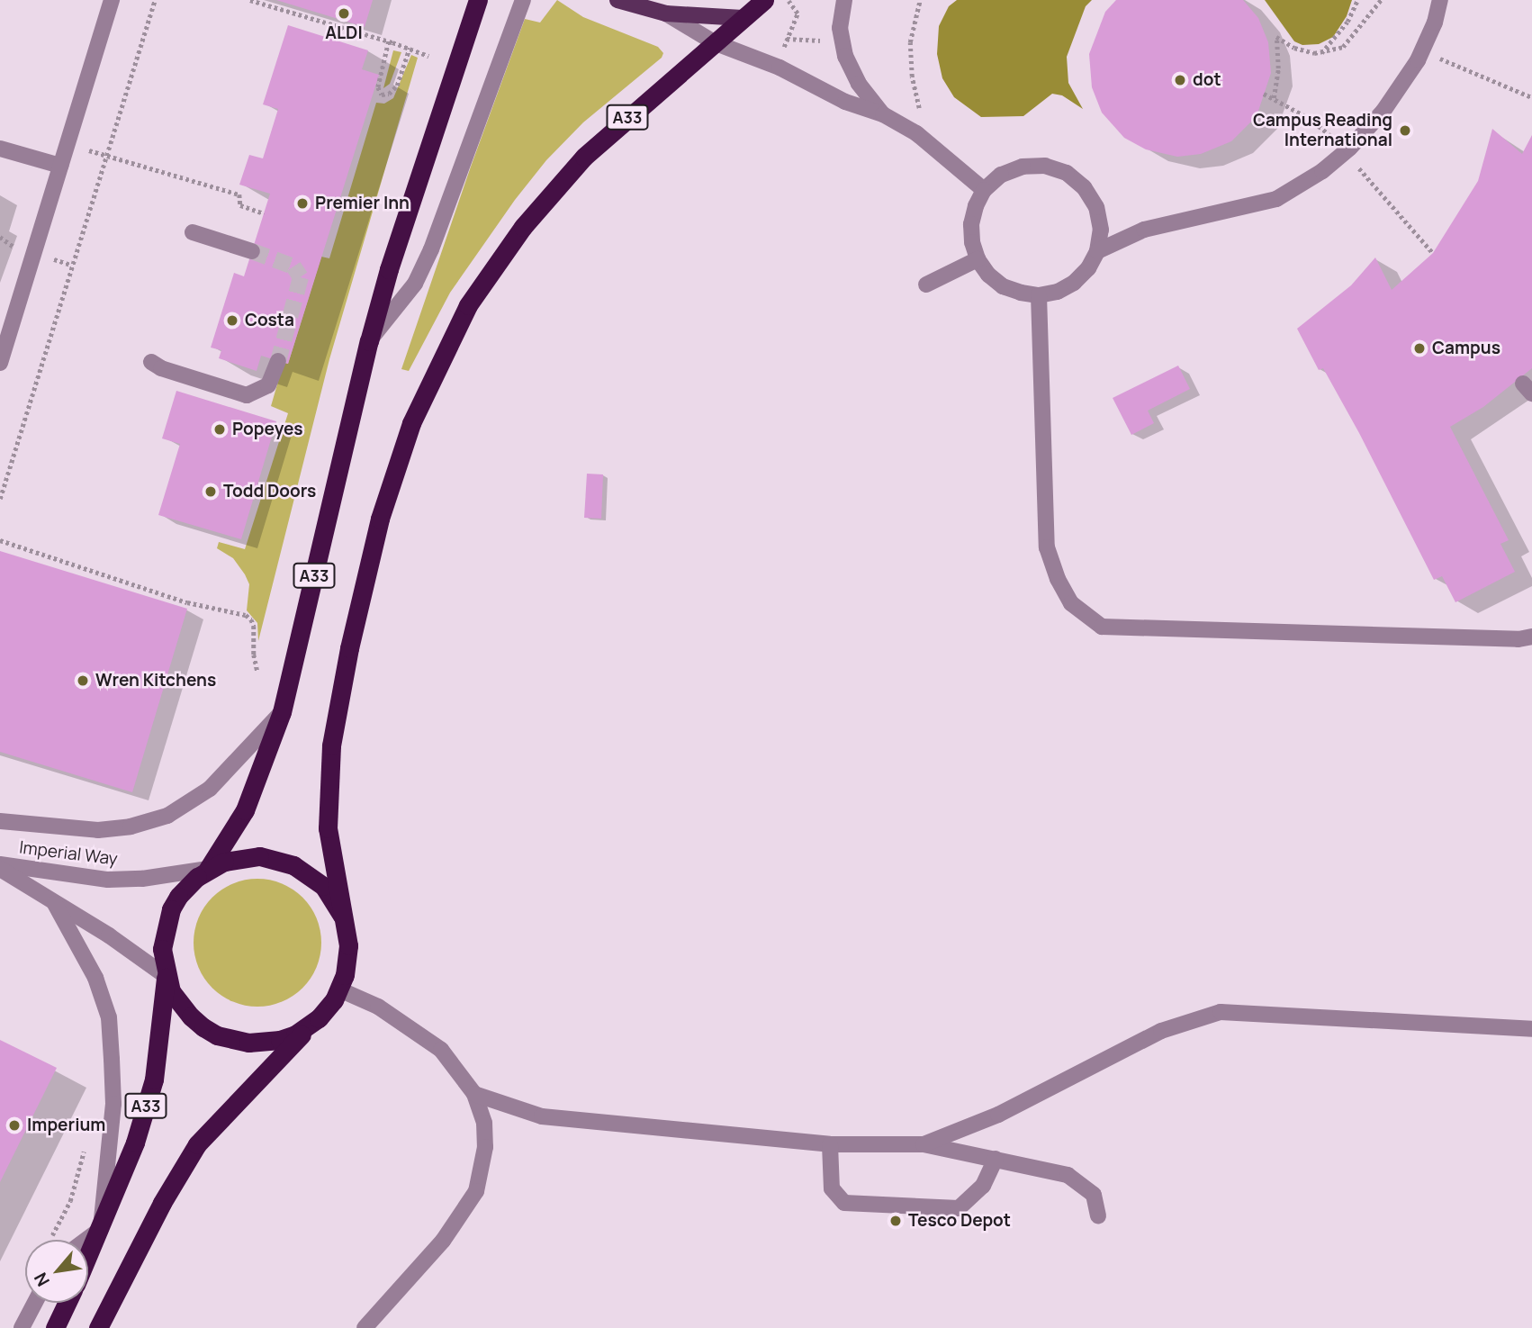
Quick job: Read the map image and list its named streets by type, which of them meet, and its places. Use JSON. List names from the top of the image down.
{
  "streets": {
    "highway": ["A33"],
    "street": ["Imperial Way"]
  },
  "crossings": [
    ["A33", "Imperial Way"]
  ],
  "places": [
    "ALDI",
    "dot",
    "Campus Reading International",
    "Premier Inn",
    "Costa",
    "Campus",
    "Popeyes",
    "Todd Doors",
    "Wren Kitchens",
    "Imperium",
    "Tesco Depot"
  ],
  "north": "bottom left"
}
